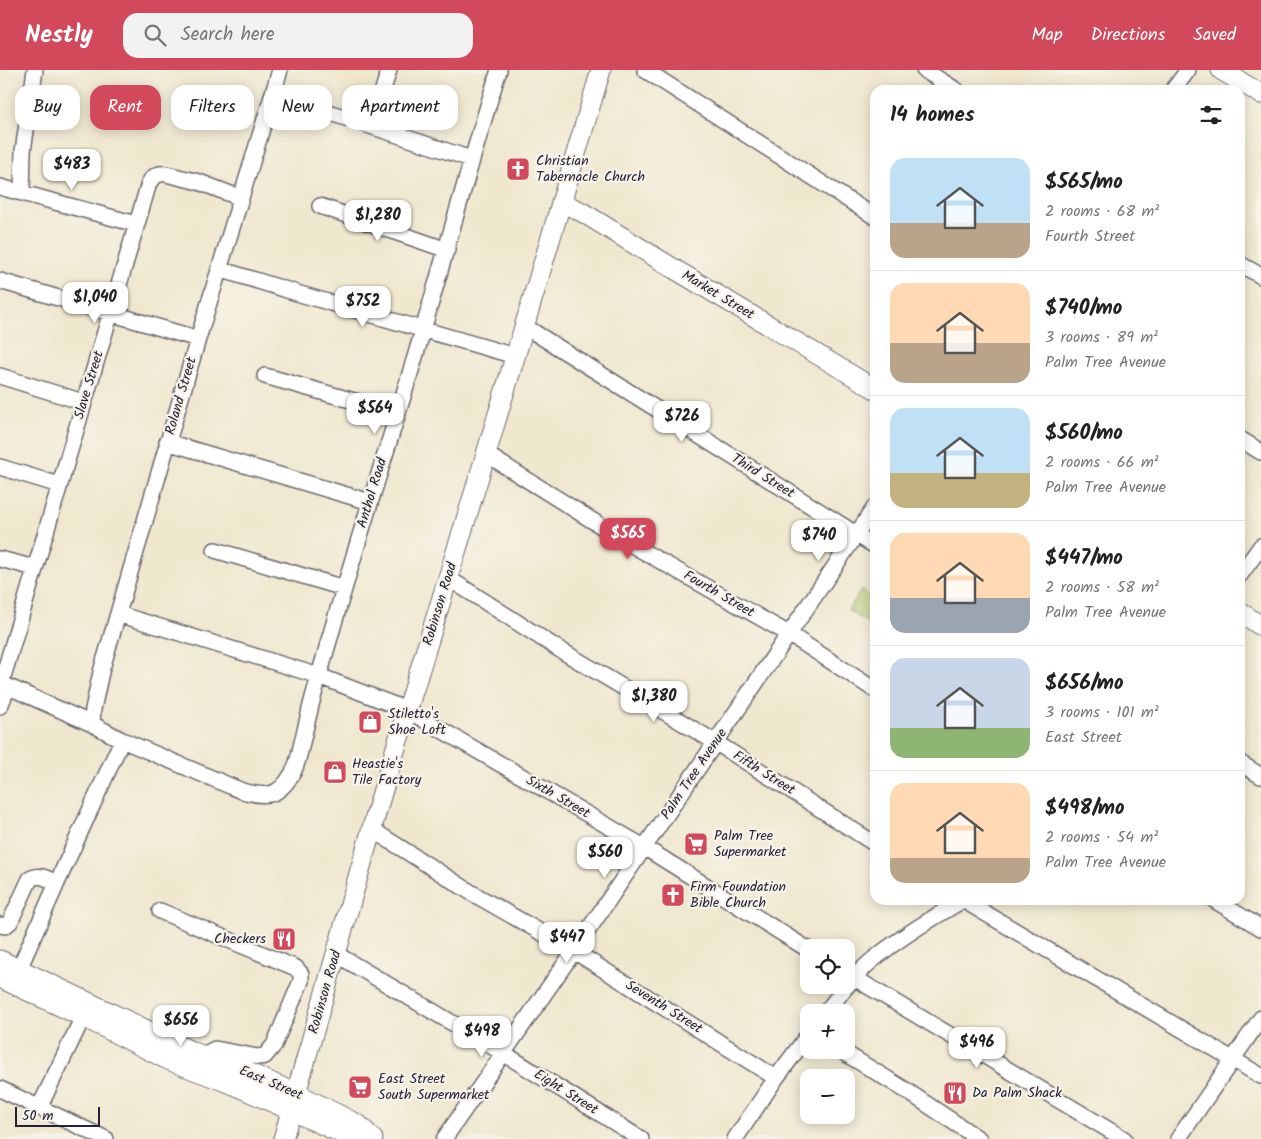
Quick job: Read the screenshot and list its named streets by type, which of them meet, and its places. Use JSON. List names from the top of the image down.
{
  "streets": {
    "main road": ["Market Street", "Robinson Road", "East Street"],
    "street": [
      "Slave Street",
      "Roland Street",
      "Third Street",
      "Anthol Road",
      "Fourth Street",
      "Fifth Street",
      "Palm Tree Avenue",
      "Sixth Street",
      "Seventh Street",
      "Eight Street"
    ]
  },
  "crossings": [
    ["Market Street", "Robinson Road"],
    ["Slave Street", "Roland Street"],
    ["Roland Street", "Sixth Street"],
    ["Third Street", "Robinson Road"],
    ["Third Street", "Palm Tree Avenue"],
    ["Anthol Road", "Sixth Street"],
    ["Fourth Street", "Robinson Road"],
    ["Fourth Street", "Palm Tree Avenue"],
    ["Robinson Road", "Fifth Street"],
    ["Robinson Road", "Sixth Street"],
    ["Robinson Road", "Seventh Street"],
    ["Robinson Road", "East Street"],
    ["Robinson Road", "Eight Street"],
    ["Fifth Street", "Palm Tree Avenue"],
    ["Palm Tree Avenue", "Sixth Street"],
    ["Palm Tree Avenue", "Seventh Street"],
    ["Palm Tree Avenue", "Eight Street"]
  ],
  "places": {
    "church": ["Christian Tabernacle Church", "Firm Foundation Bible Church"],
    "shop": ["Stiletto's Shoe Loft", "Heastie's Tile Factory"],
    "supermarket": ["Palm Tree Supermarket", "East Street South Supermarket"],
    "restaurant": ["Checkers", "Da Palm Shack"]
  },
  "scale_bar": "50 m",
  "page": {
    "header": "Nestly",
    "search": "Search here",
    "nav": ["Map", "Directions", "Saved"],
    "chip": [
      "Buy",
      "Rent",
      "Filters",
      "New",
      "Apartment"
    ],
    "heading": "14 homes",
    "list": [
      {
        "name": "$565/mo",
        "note": "2 rooms · 68 m² · Fourth Street"
      },
      {
        "name": "$740/mo",
        "note": "3 rooms · 89 m² · Palm Tree Avenue"
      },
      {
        "name": "$560/mo",
        "note": "2 rooms · 66 m² · Palm Tree Avenue"
      },
      {
        "name": "$447/mo",
        "note": "2 rooms · 58 m² · Palm Tree Avenue"
      },
      {
        "name": "$656/mo",
        "note": "3 rooms · 101 m² · East Street"
      },
      {
        "name": "$498/mo",
        "note": "2 rooms · 54 m² · Palm Tree Avenue"
      }
    ],
    "price": [
      "$483",
      "$1,280",
      "$1,040",
      "$752",
      "$564",
      "$726",
      "$565",
      "$740",
      "$1,380",
      "$560",
      "$447",
      "$656",
      "$498",
      "$496"
    ],
    "map_buttons": ["+", "−"],
    "scale": "50 m"
  }
}
